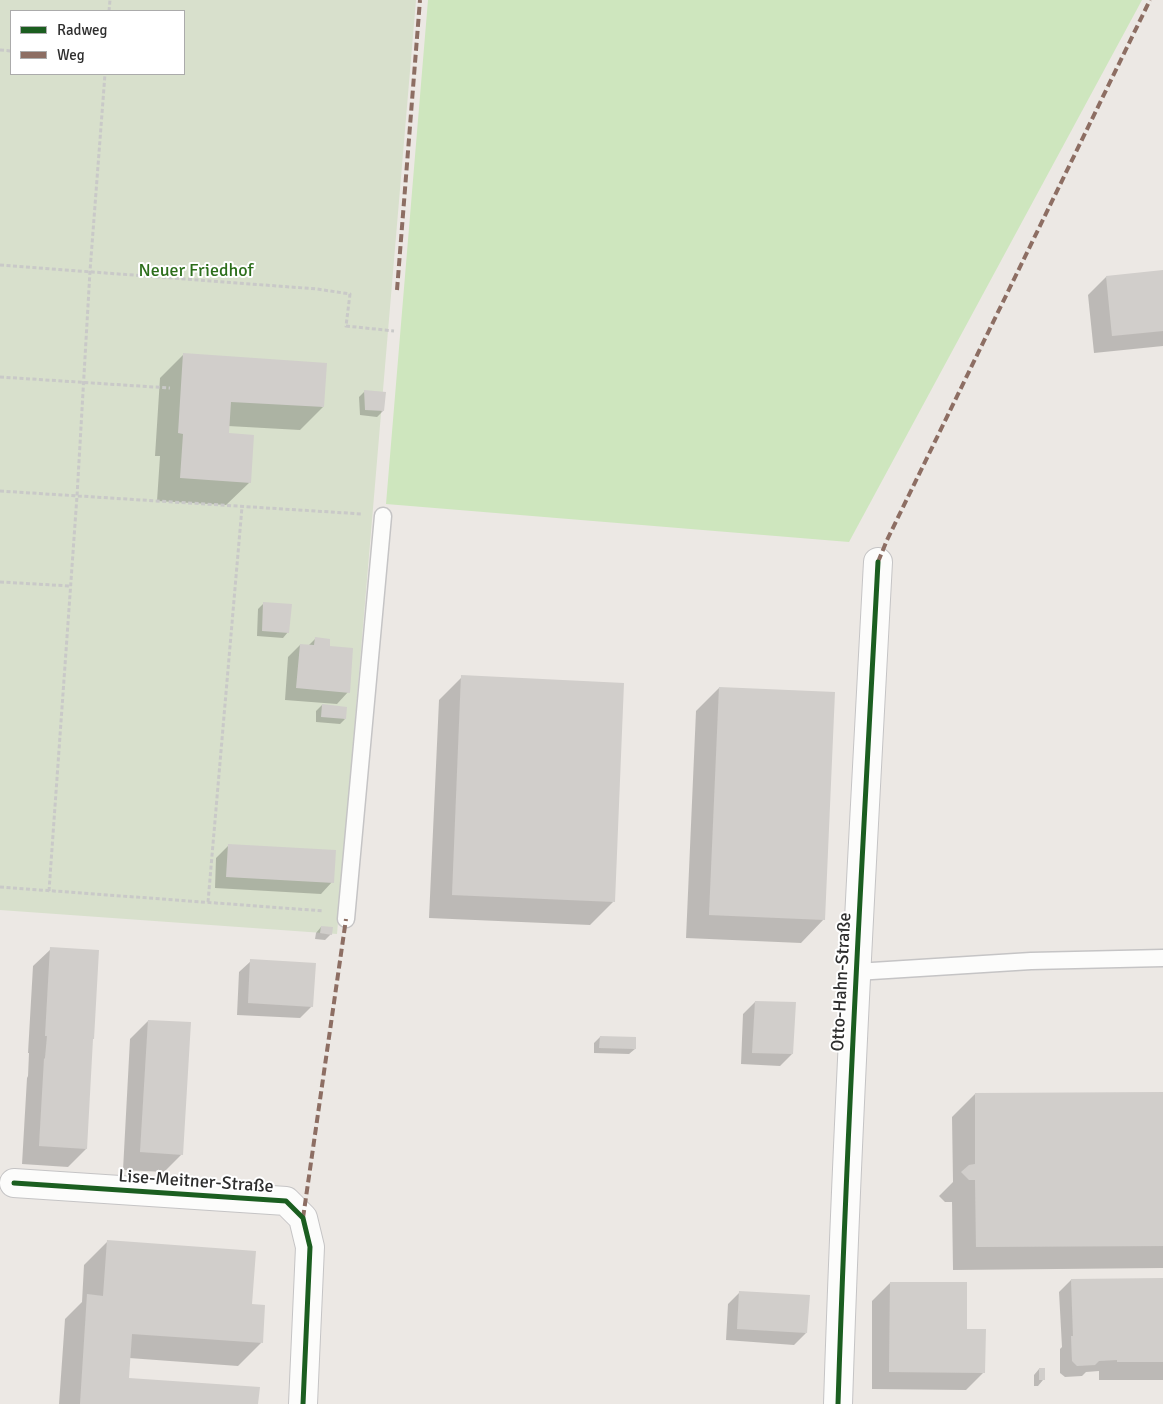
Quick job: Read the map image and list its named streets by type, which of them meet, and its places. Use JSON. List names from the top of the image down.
{
  "streets": {
    "street": ["Otto-Hahn-Straße", "Lise-Meitner-Straße"]
  },
  "parks": ["Neuer Friedhof"],
  "legend": ["Radweg", "Weg"]
}
